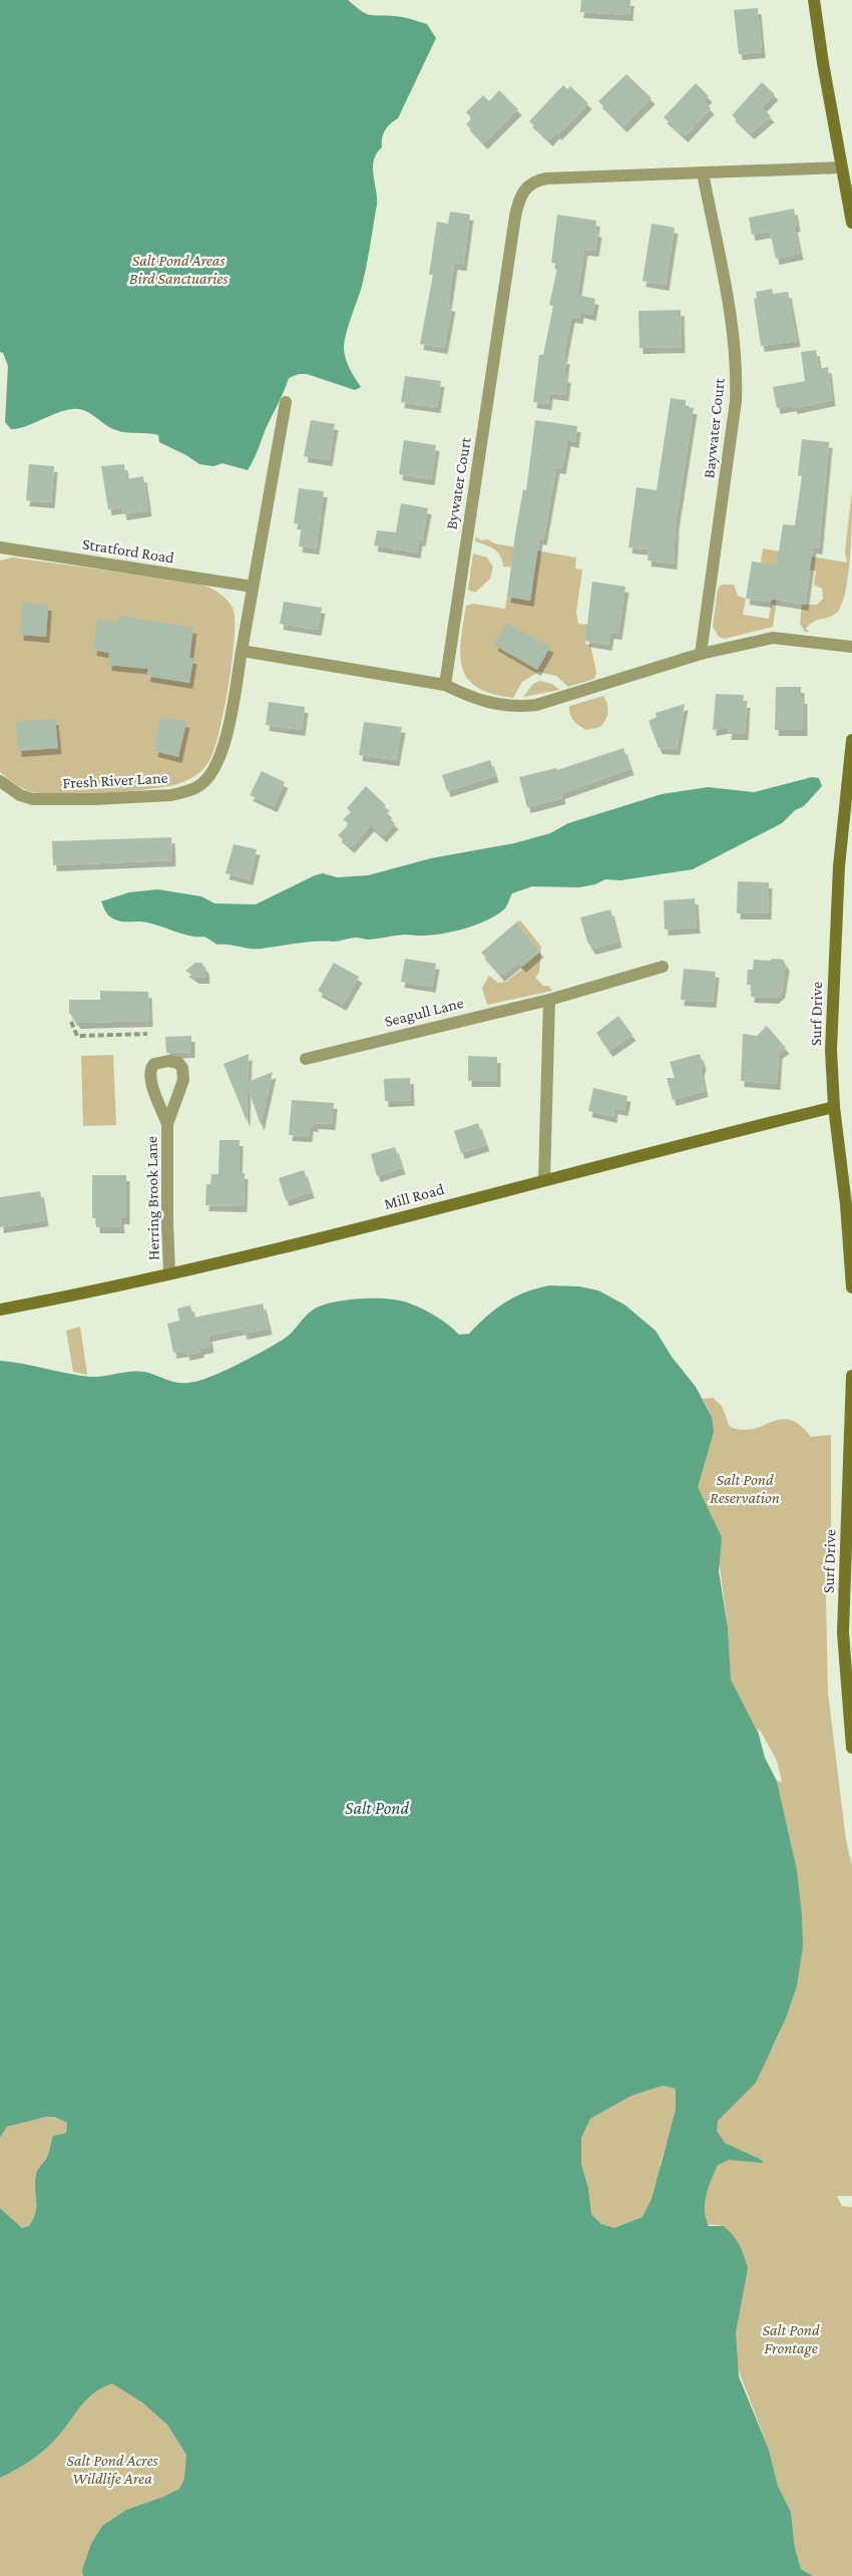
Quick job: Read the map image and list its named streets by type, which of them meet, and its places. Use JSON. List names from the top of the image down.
{
  "streets": {
    "main road": ["Surf Drive", "Mill Road"],
    "street": [
      "Baywater Court",
      "Bywater Court",
      "Stratford Road",
      "Fresh River Lane",
      "Seagull Lane",
      "Herring Brook Lane"
    ]
  },
  "crossings": [
    ["Baywater Court", "Bywater Court"],
    ["Stratford Road", "Fresh River Lane"],
    ["Surf Drive", "Mill Road"],
    ["Mill Road", "Herring Brook Lane"]
  ],
  "water": ["Salt Pond"],
  "parks": [
    "Salt Pond Areas Bird Sanctuaries",
    "Salt Pond Reservation",
    "Salt Pond Frontage",
    "Salt Pond Acres Wildlife Area"
  ]
}
